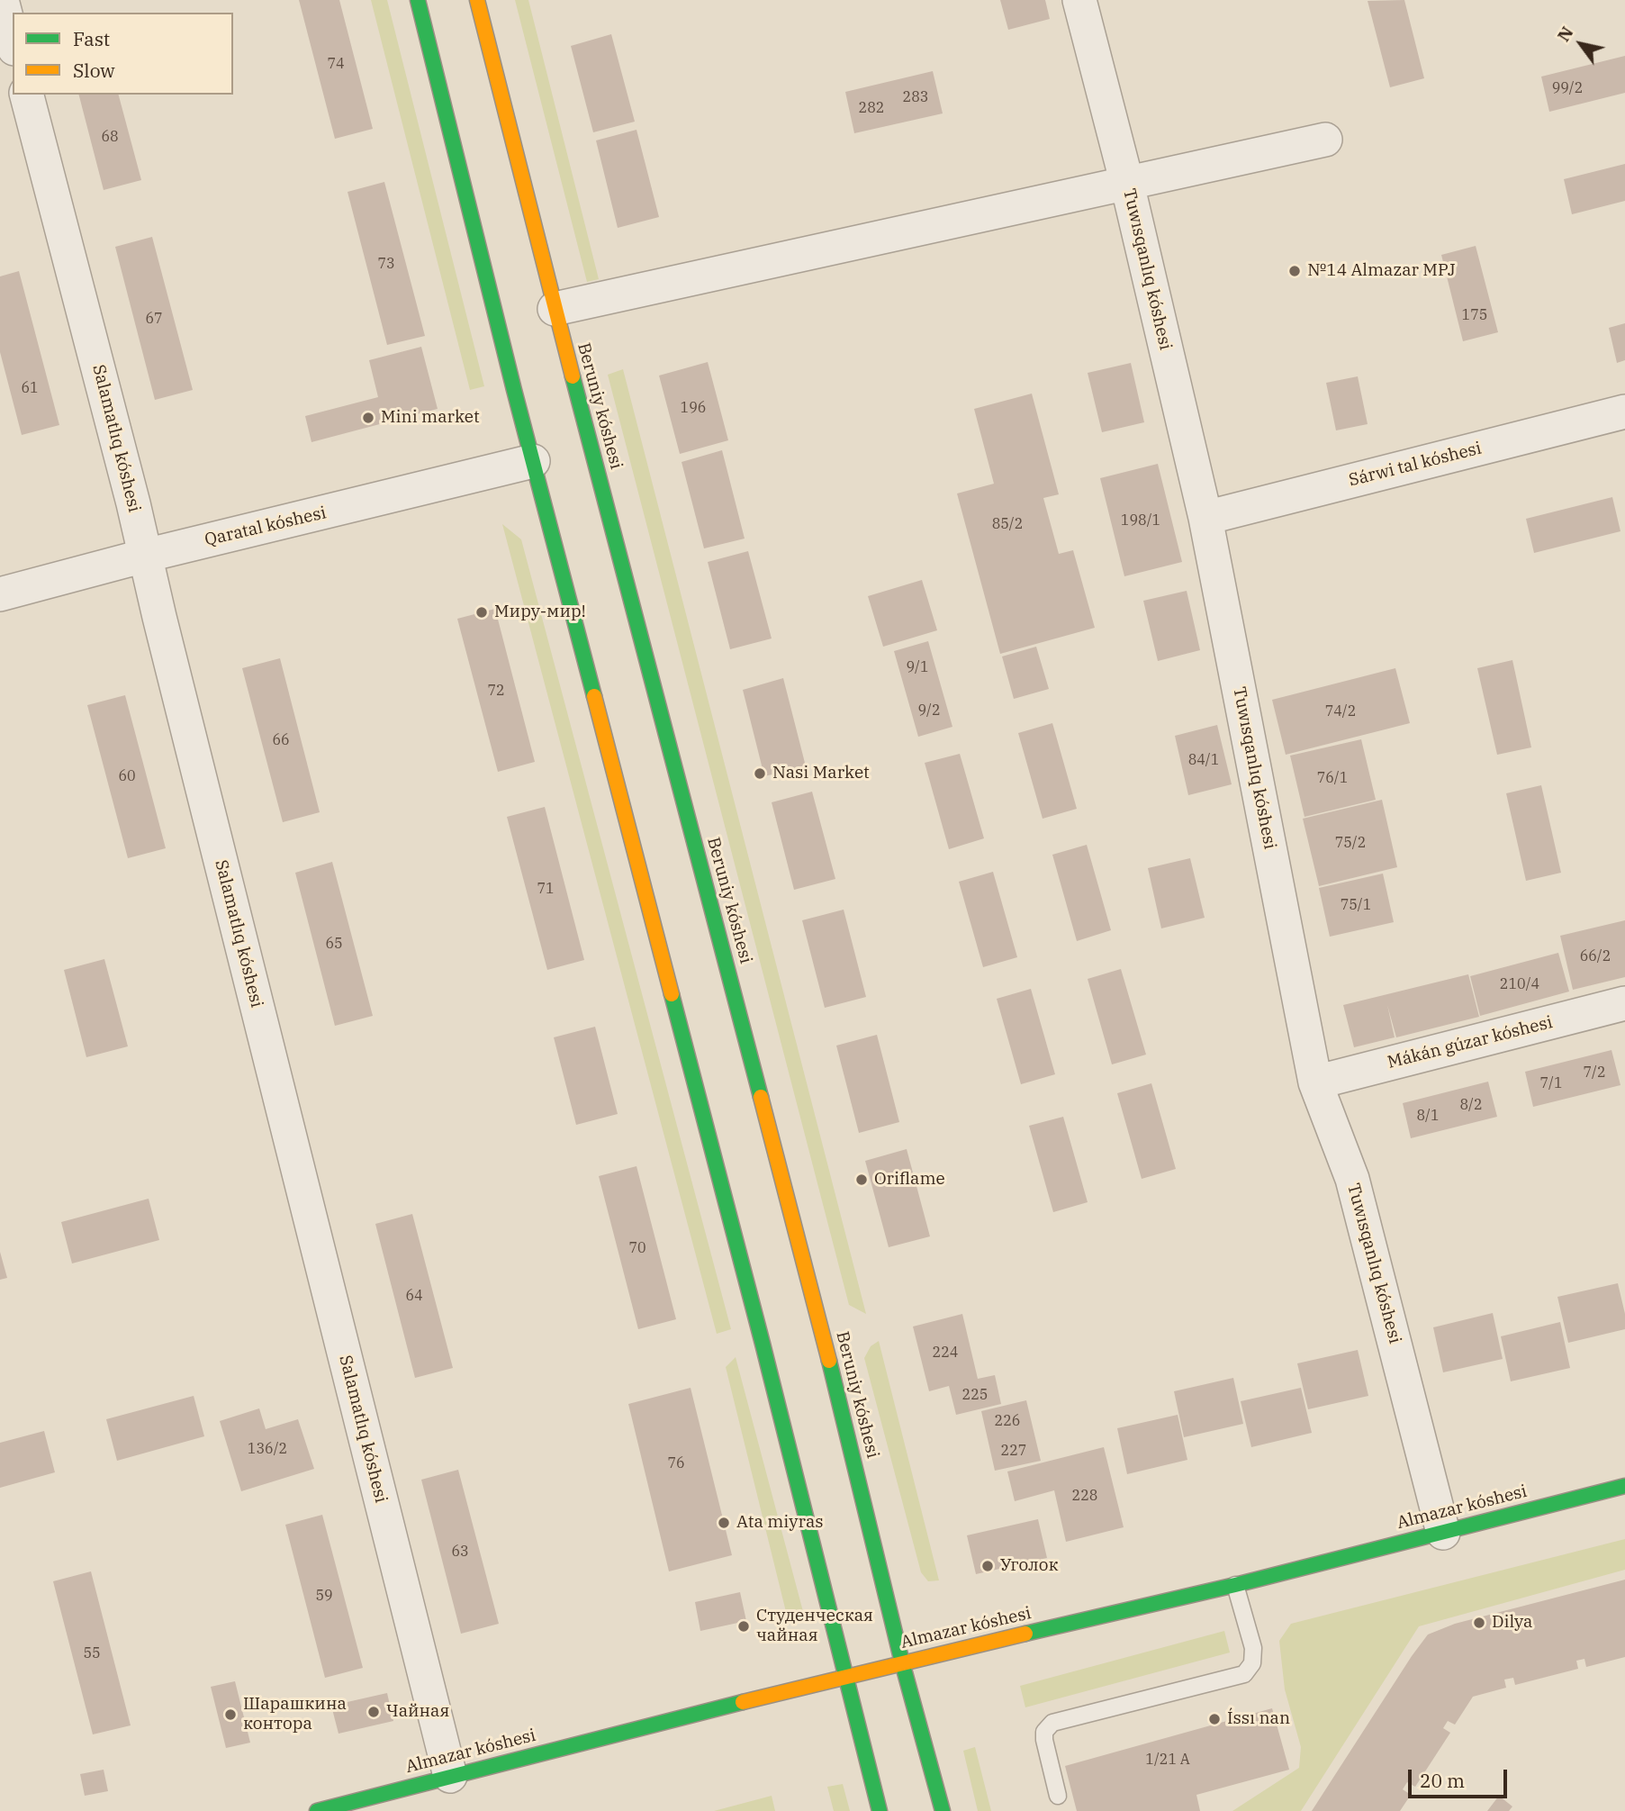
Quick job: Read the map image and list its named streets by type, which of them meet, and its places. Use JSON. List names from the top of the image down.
{
  "streets": {
    "street": [
      "Tuwısqanlıq kóshesi",
      "Beruniy kóshesi",
      "Salamatlıq kóshesi",
      "Sárwi tal kóshesi",
      "Qaratal kóshesi",
      "Mákán gúzar kóshesi",
      "Almazar kóshesi"
    ]
  },
  "crossings": [
    ["Tuwısqanlıq kóshesi", "Sárwi tal kóshesi"],
    ["Tuwısqanlıq kóshesi", "Mákán gúzar kóshesi"],
    ["Tuwısqanlıq kóshesi", "Almazar kóshesi"],
    ["Beruniy kóshesi", "Almazar kóshesi"],
    ["Salamatlıq kóshesi", "Qaratal kóshesi"],
    ["Salamatlıq kóshesi", "Almazar kóshesi"]
  ],
  "places": [
    "№14 Almazar MPJ",
    "Mini market",
    "Миру-мир!",
    "Nasi Market",
    "Oriflame",
    "Ata miyras",
    "Уголок",
    "Dilya",
    "Студенческая чайная",
    "Чайная",
    "Шарашкина контора",
    "Íssı nan"
  ],
  "house_numbers": [
    "74",
    "99/2",
    "283",
    "282",
    "68",
    "73",
    "175",
    "67",
    "61",
    "196",
    "198/1",
    "85/2",
    "9/1",
    "72",
    "9/2",
    "74/2",
    "66",
    "84/1",
    "60",
    "76/1",
    "75/2",
    "71",
    "75/1",
    "65",
    "66/2",
    "210/4",
    "7/2",
    "7/1",
    "8/2",
    "8/1",
    "70",
    "64",
    "224",
    "225",
    "226",
    "136/2",
    "227",
    "76",
    "228",
    "63",
    "59",
    "55",
    "1/21 А"
  ],
  "legend": ["Fast", "Slow"],
  "scale_bar": "20 m",
  "north": "top left"
}
